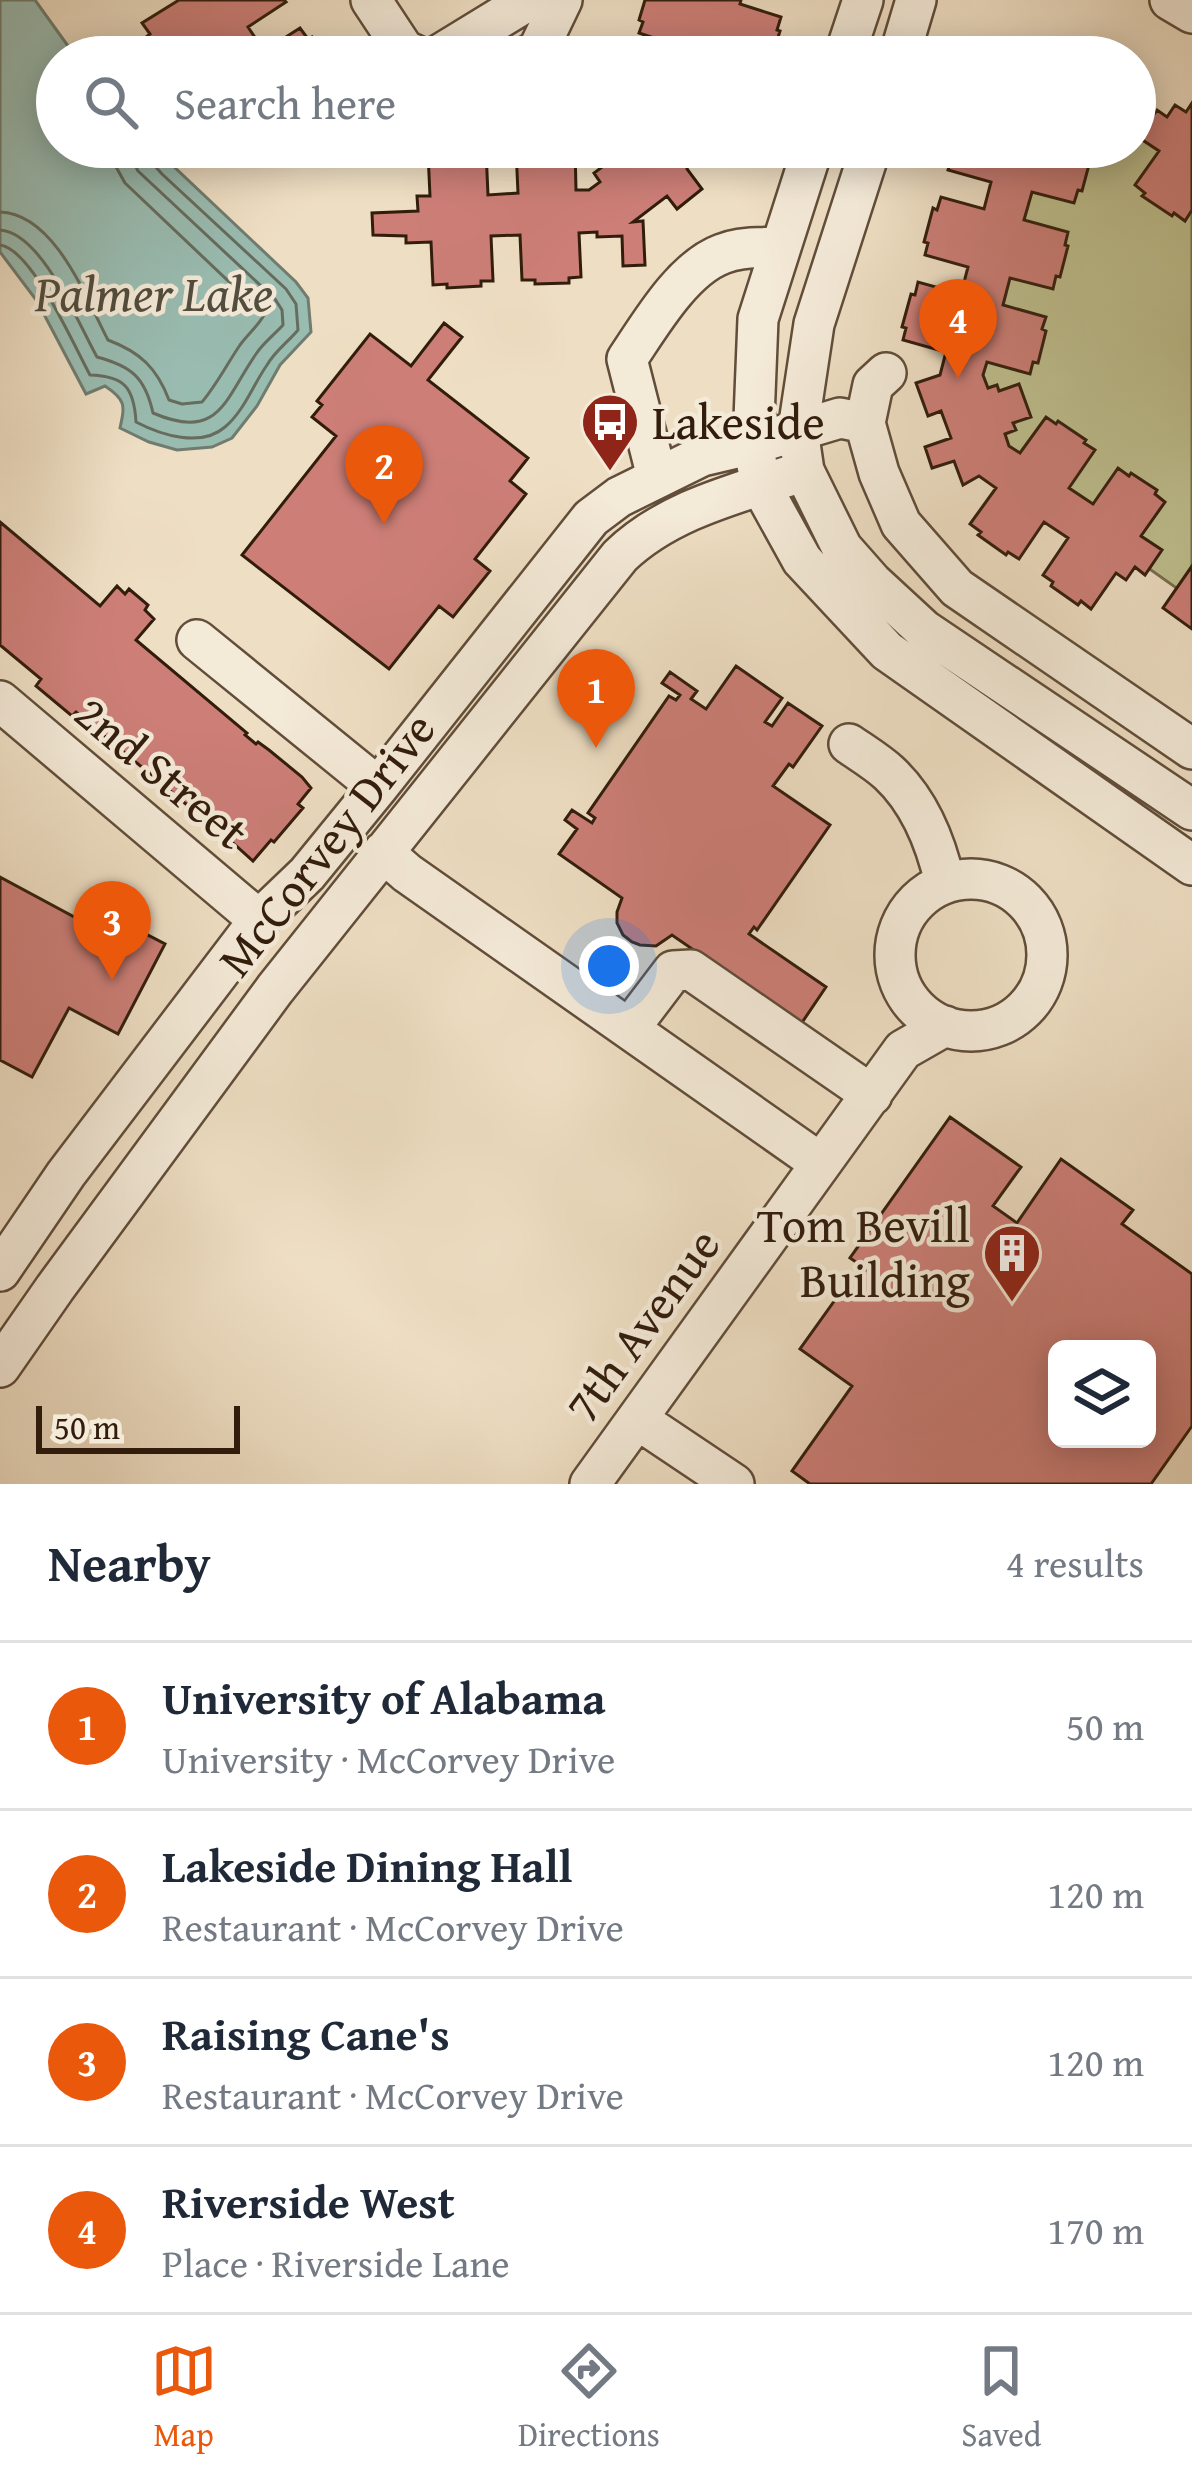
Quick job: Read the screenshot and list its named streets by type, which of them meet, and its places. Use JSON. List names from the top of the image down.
{
  "streets": {
    "street": ["2nd Street", "McCorvey Drive", "7th Avenue"]
  },
  "crossings": [
    ["2nd Street", "McCorvey Drive"]
  ],
  "water": ["Palmer Lake"],
  "places": {
    "bus stop": ["Lakeside"],
    "building": ["Tom Bevill Building"]
  },
  "scale_bar": "50 m",
  "page": {
    "search": "Search here",
    "pins": [
      "4",
      "2",
      "1",
      "3"
    ],
    "scale": "50 m",
    "heading": ["Nearby", "4 results"],
    "list": [
      {
        "mark": "1",
        "name": "University of Alabama",
        "note": "University · McCorvey Drive",
        "value": "50 m"
      },
      {
        "mark": "2",
        "name": "Lakeside Dining Hall",
        "note": "Restaurant · McCorvey Drive",
        "value": "120 m"
      },
      {
        "mark": "3",
        "name": "Raising Cane's",
        "note": "Restaurant · McCorvey Drive",
        "value": "120 m"
      },
      {
        "mark": "4",
        "name": "Riverside West",
        "note": "Place · Riverside Lane",
        "value": "170 m"
      }
    ],
    "nav": ["Map", "Directions", "Saved"]
  }
}
